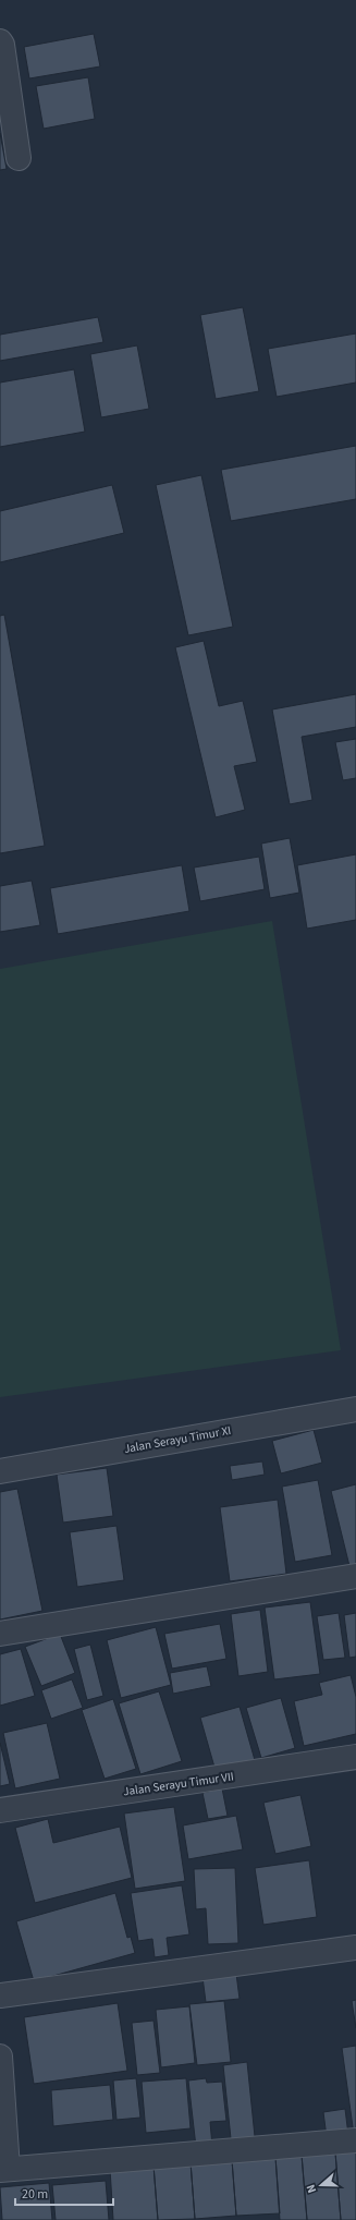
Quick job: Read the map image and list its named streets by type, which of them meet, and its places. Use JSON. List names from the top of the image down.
{
  "streets": {
    "street": ["Jalan Serayu Timur XI", "Jalan Serayu Timur VII"]
  },
  "scale_bar": "20 m",
  "north": "left"
}
